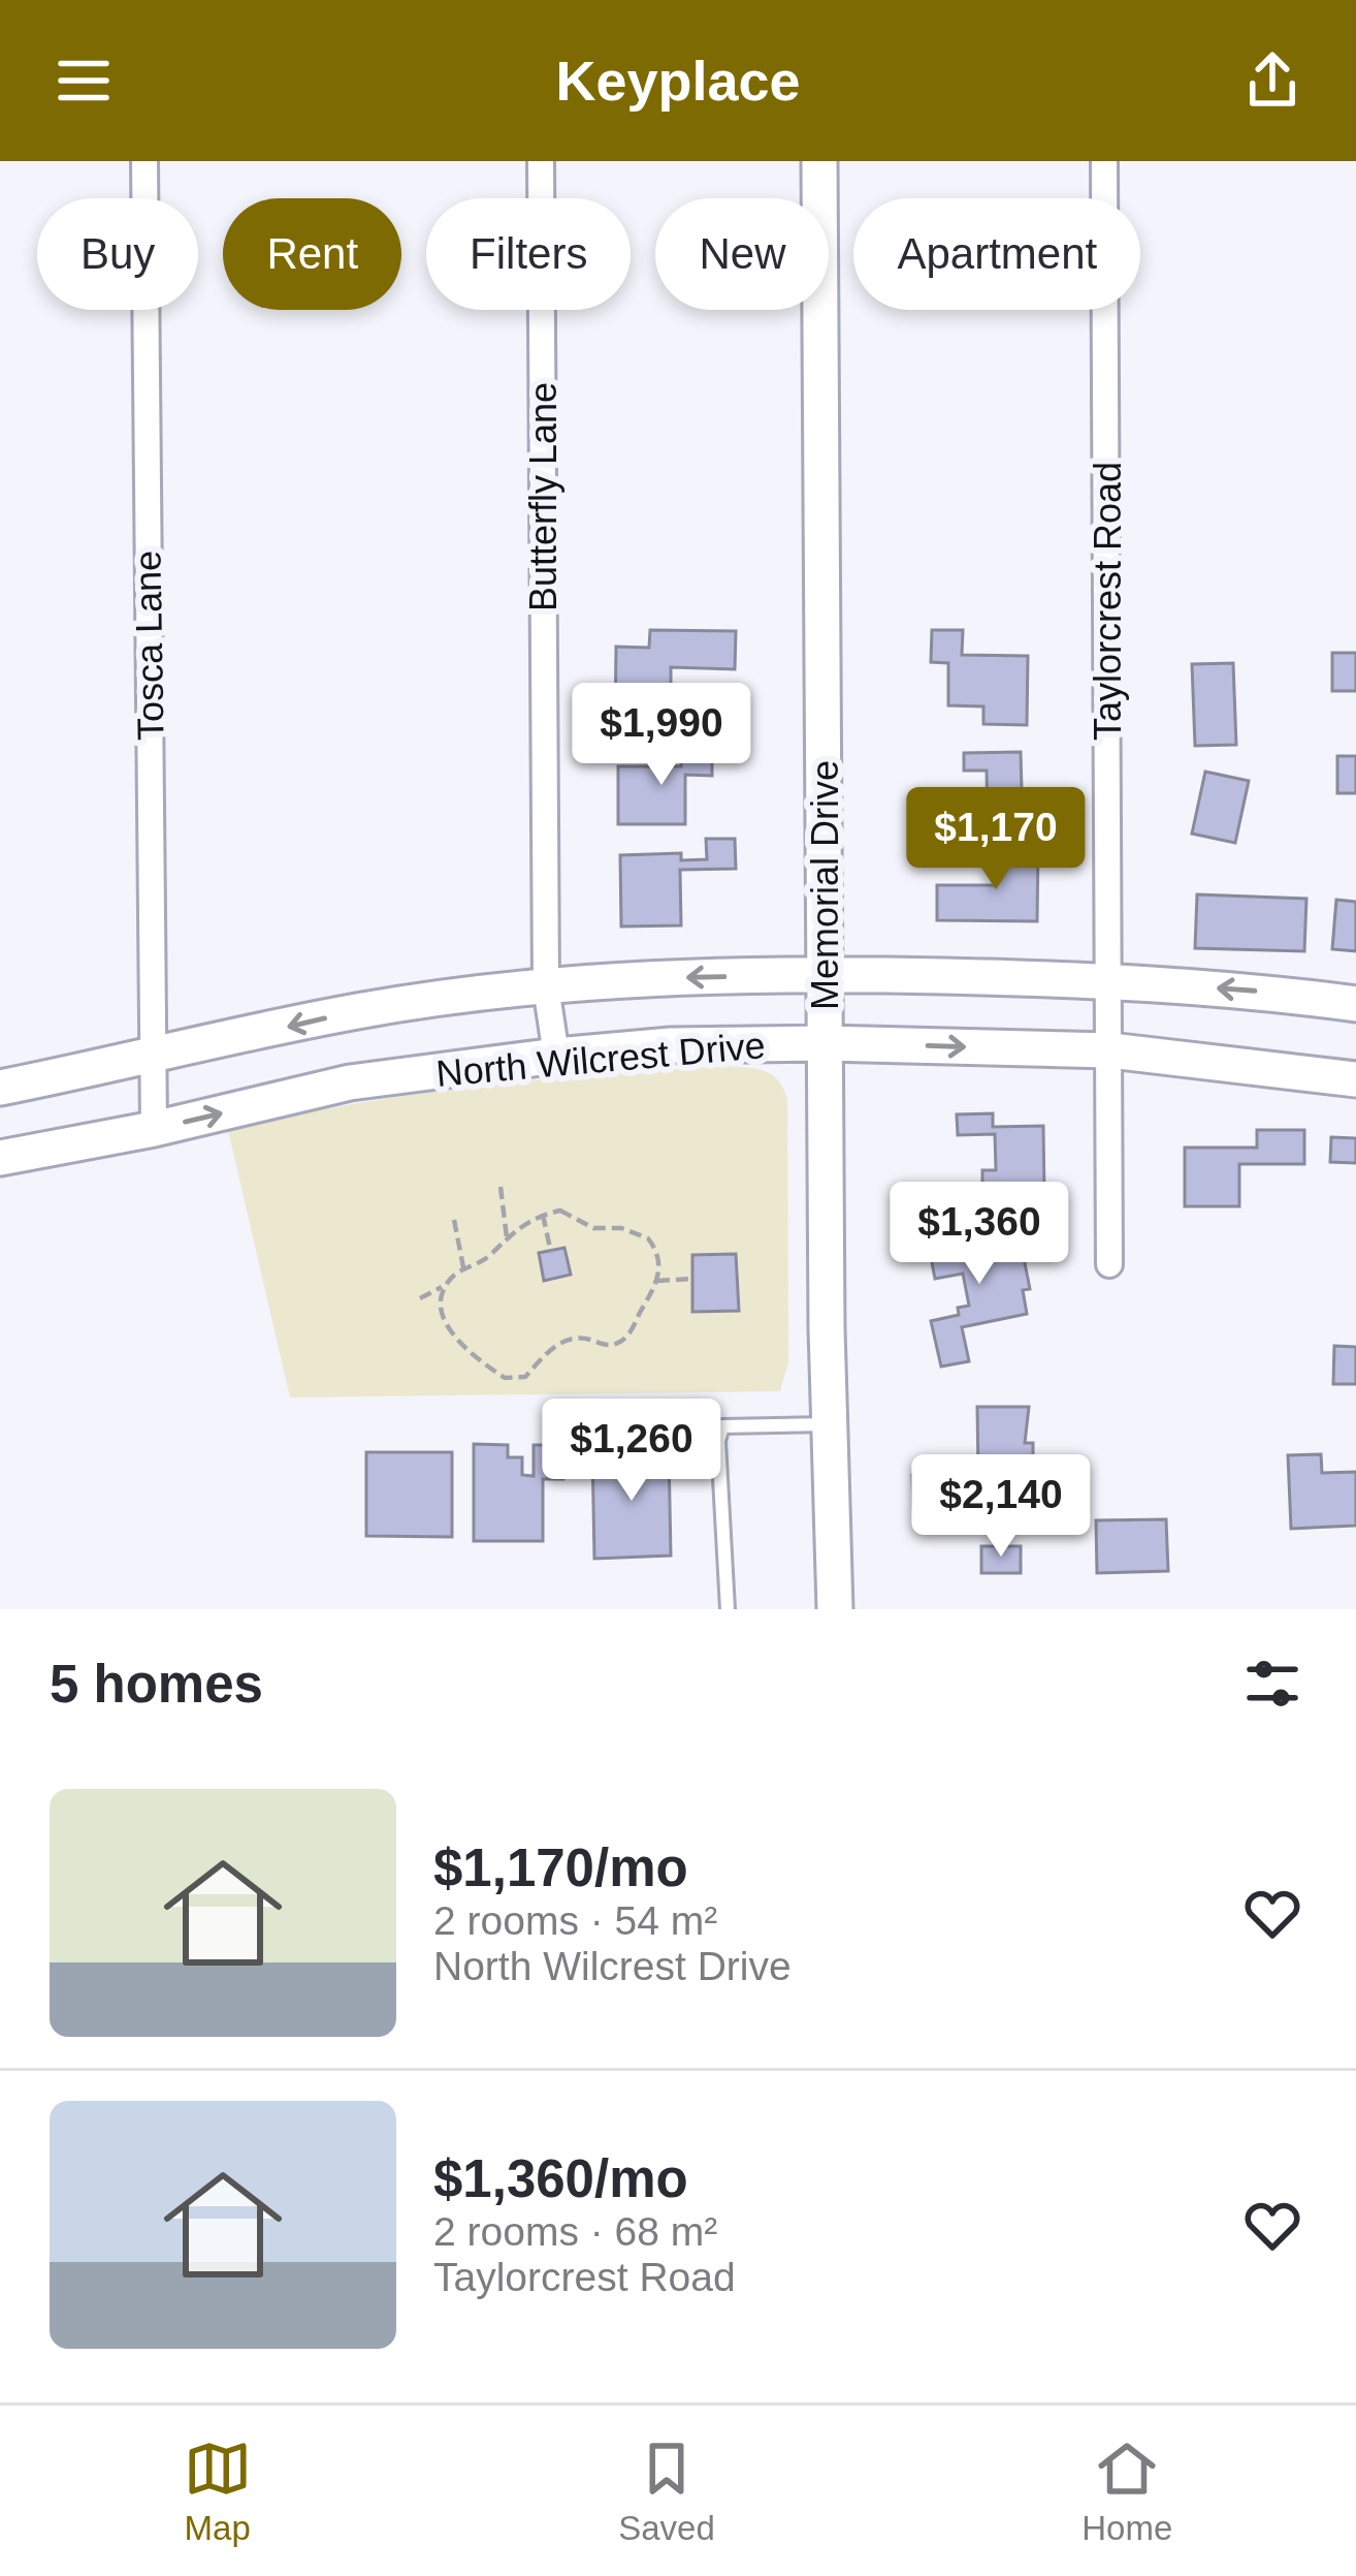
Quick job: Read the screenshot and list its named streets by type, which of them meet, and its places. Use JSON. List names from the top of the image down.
{
  "streets": {
    "main road": ["Memorial Drive", "North Wilcrest Drive"],
    "street": ["Butterfly Lane", "Taylorcrest Road", "Tosca Lane"]
  },
  "crossings": [
    ["Butterfly Lane", "North Wilcrest Drive"],
    ["Taylorcrest Road", "North Wilcrest Drive"],
    ["Tosca Lane", "North Wilcrest Drive"],
    ["Memorial Drive", "North Wilcrest Drive"]
  ],
  "page": {
    "header": "Keyplace",
    "chip": [
      "Buy",
      "Rent",
      "Filters",
      "New",
      "Apartment"
    ],
    "price": [
      "$1,990",
      "$1,170",
      "$1,360",
      "$1,260",
      "$2,140"
    ],
    "heading": "5 homes",
    "list": [
      {
        "name": "$1,170/mo",
        "note": "2 rooms · 54 m² · North Wilcrest Drive"
      },
      {
        "name": "$1,360/mo",
        "note": "2 rooms · 68 m² · Taylorcrest Road"
      }
    ],
    "tabs": ["Map", "Saved", "Home"]
  }
}
